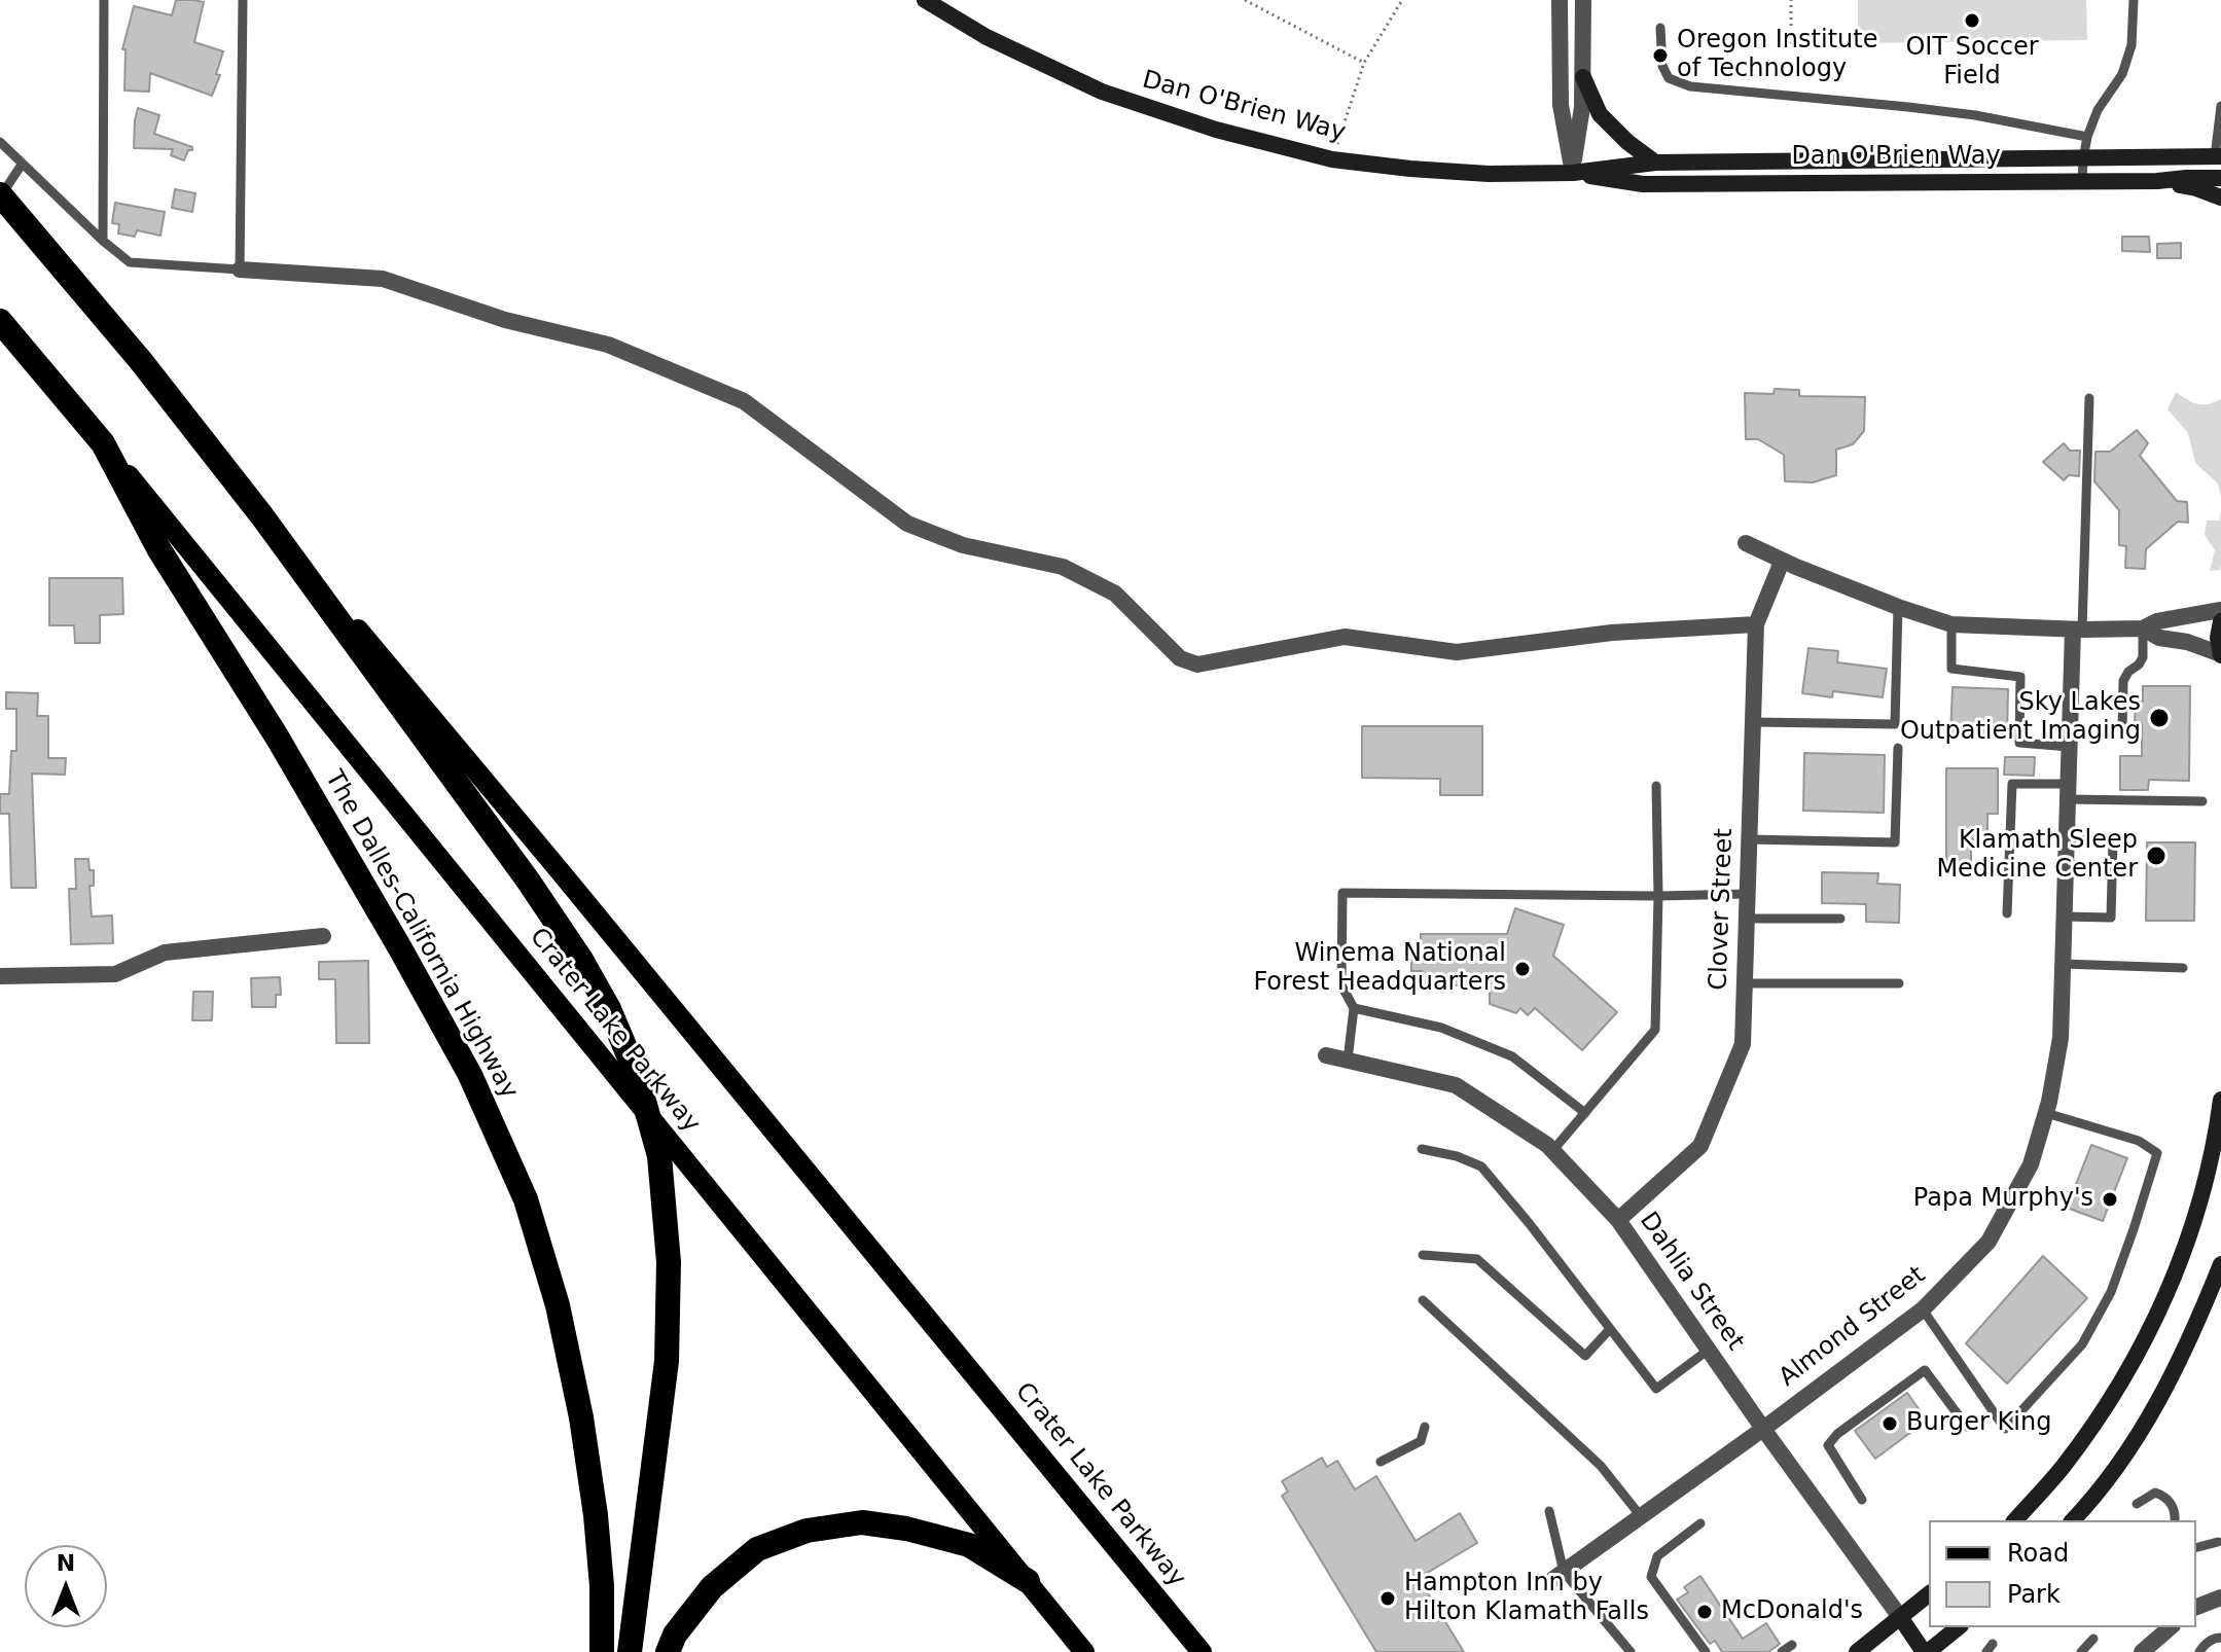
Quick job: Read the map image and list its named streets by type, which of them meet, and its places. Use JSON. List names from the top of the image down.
{
  "streets": {
    "highway": ["The Dalles-California Highway"],
    "main road": ["Crater Lake Parkway"],
    "street": [
      "Dan O'Brien Way",
      "Clover Street",
      "Dahlia Street",
      "Almond Street"
    ]
  },
  "crossings": [
    ["Clover Street", "Dahlia Street"],
    ["The Dalles-California Highway", "Crater Lake Parkway"],
    ["Dahlia Street", "Almond Street"]
  ],
  "places": [
    "OIT Soccer Field",
    "Oregon Institute of Technology",
    "Sky Lakes Outpatient Imaging",
    "Klamath Sleep Medicine Center",
    "Winema National Forest Headquarters",
    "Papa Murphy's",
    "Burger King",
    "Hampton Inn by Hilton Klamath Falls",
    "McDonald's"
  ],
  "legend": ["Road", "Park"],
  "north": "top"
}
